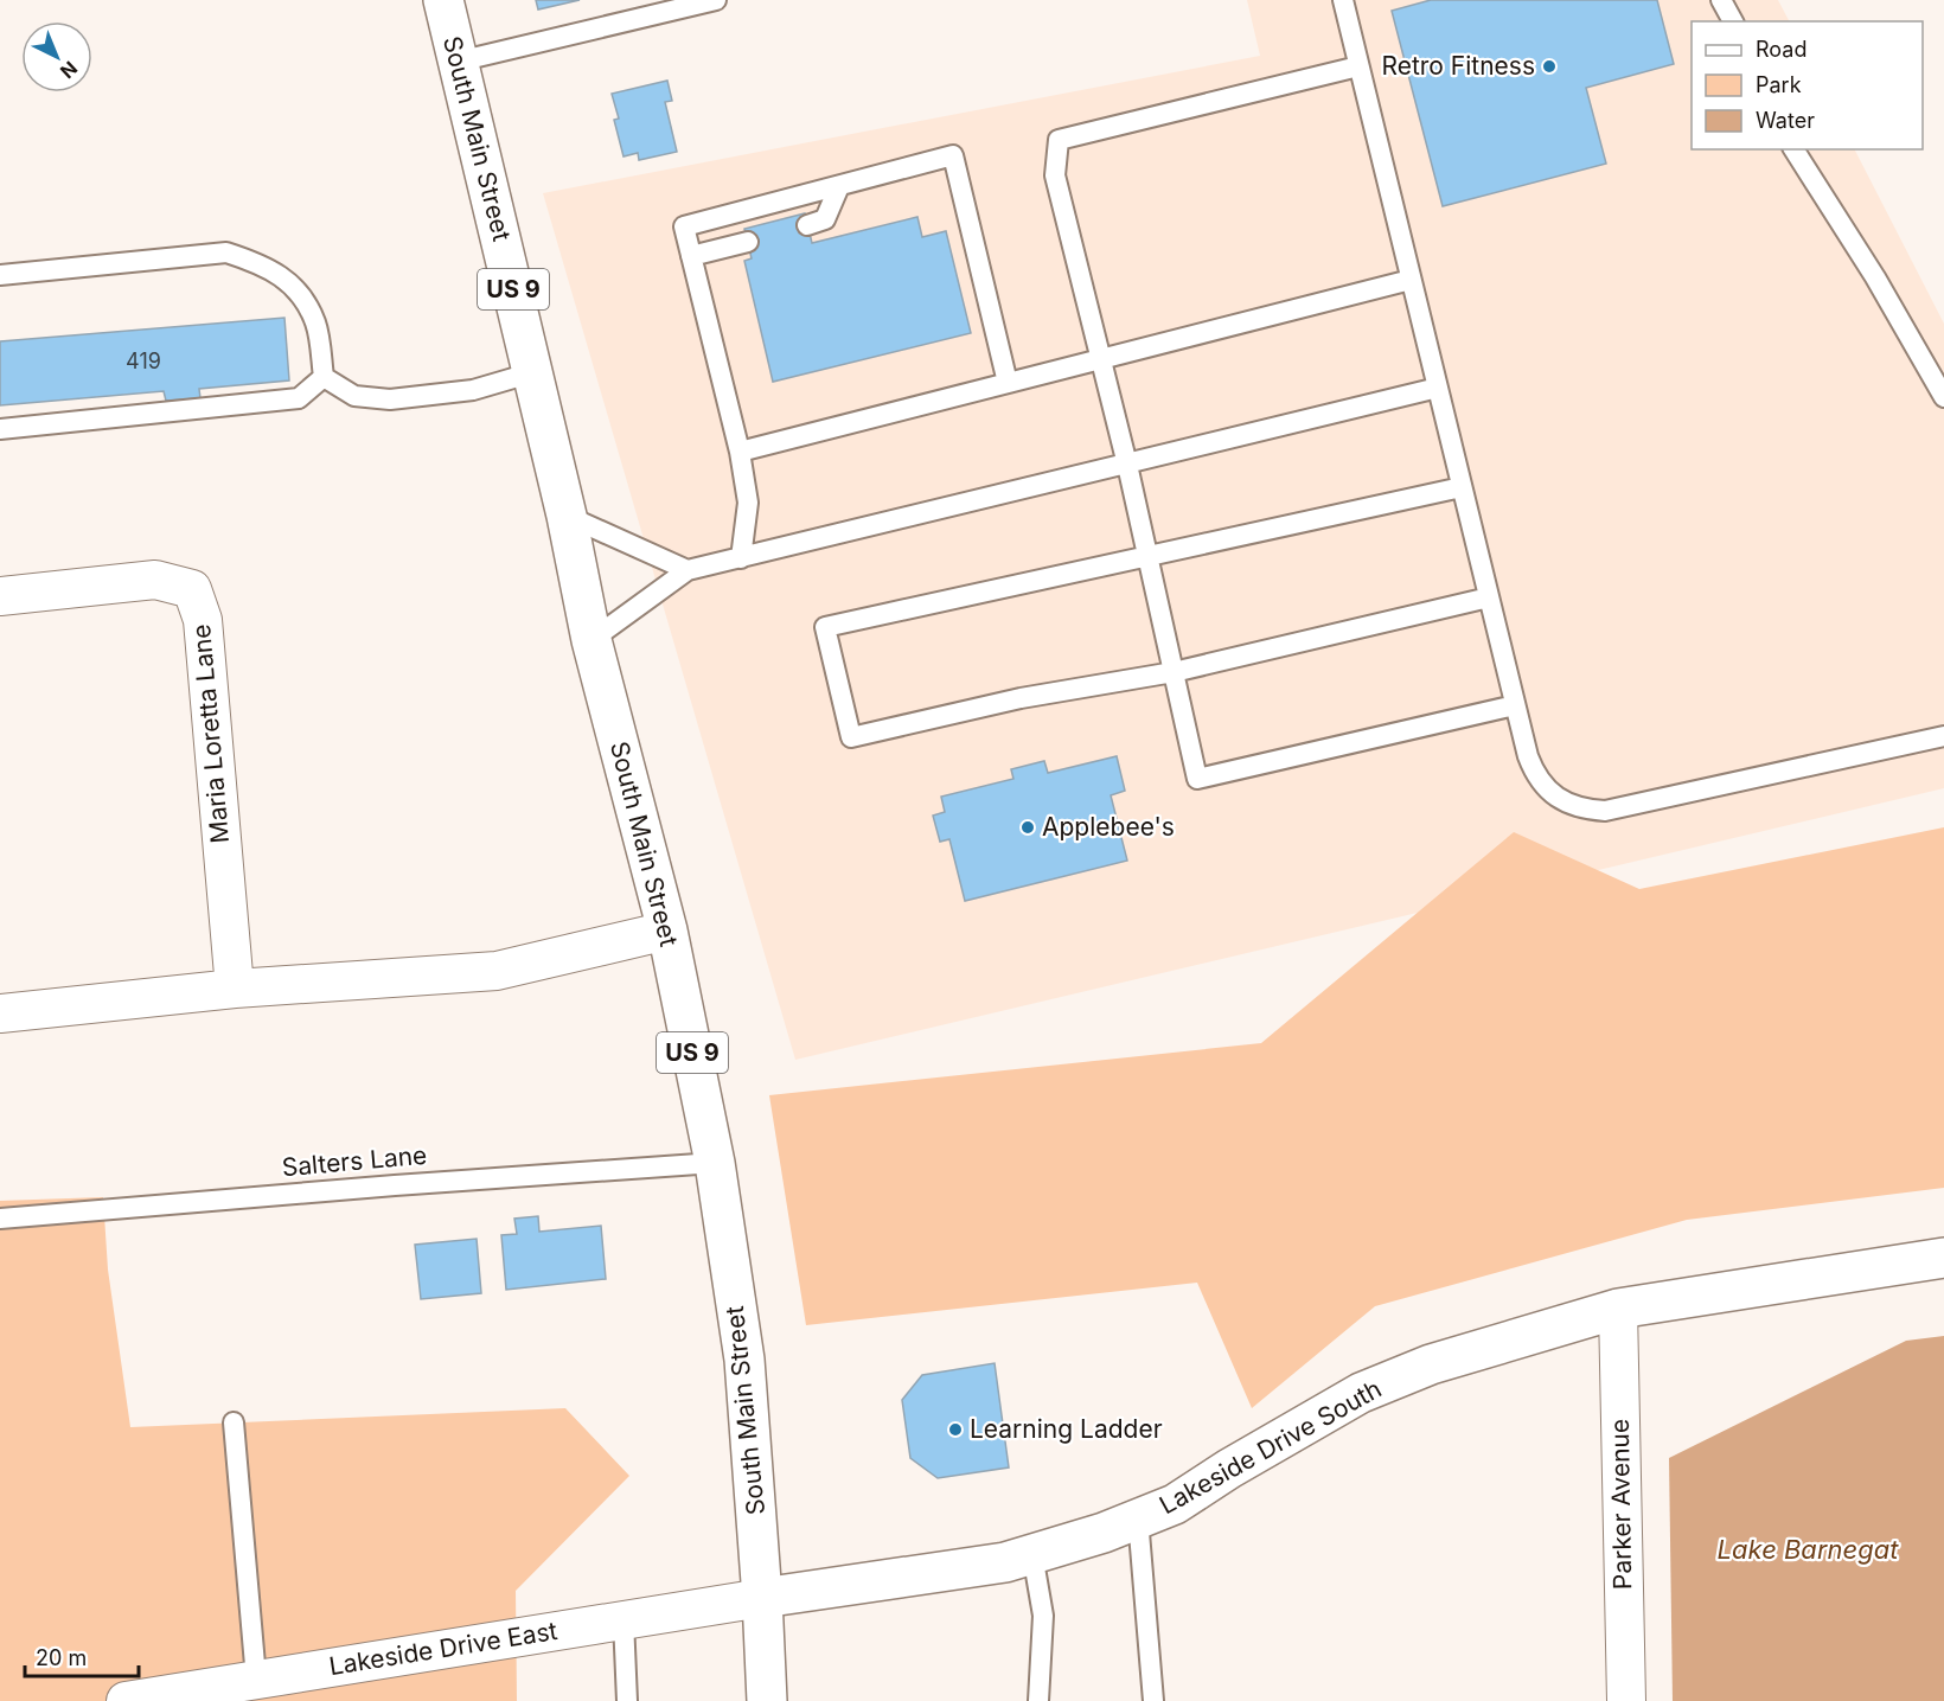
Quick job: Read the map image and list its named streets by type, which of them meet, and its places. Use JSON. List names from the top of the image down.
{
  "streets": {
    "main road": ["South Main Street", "US 9", "Lakeside Drive South"],
    "street": ["Maria Loretta Lane", "Parker Avenue", "Lakeside Drive East"],
    "lane": ["Salters Lane"]
  },
  "crossings": [
    ["South Main Street", "Salters Lane"],
    ["South Main Street", "Lakeside Drive South"],
    ["South Main Street", "Lakeside Drive East"],
    ["Lakeside Drive South", "Parker Avenue"],
    ["Lakeside Drive South", "Lakeside Drive East"]
  ],
  "water": ["Lake Barnegat"],
  "places": ["Retro Fitness", "Applebee's", "Learning Ladder"],
  "house_numbers": ["419"],
  "legend": ["Road", "Park", "Water"],
  "scale_bar": "20 m",
  "north": "bottom right"
}
